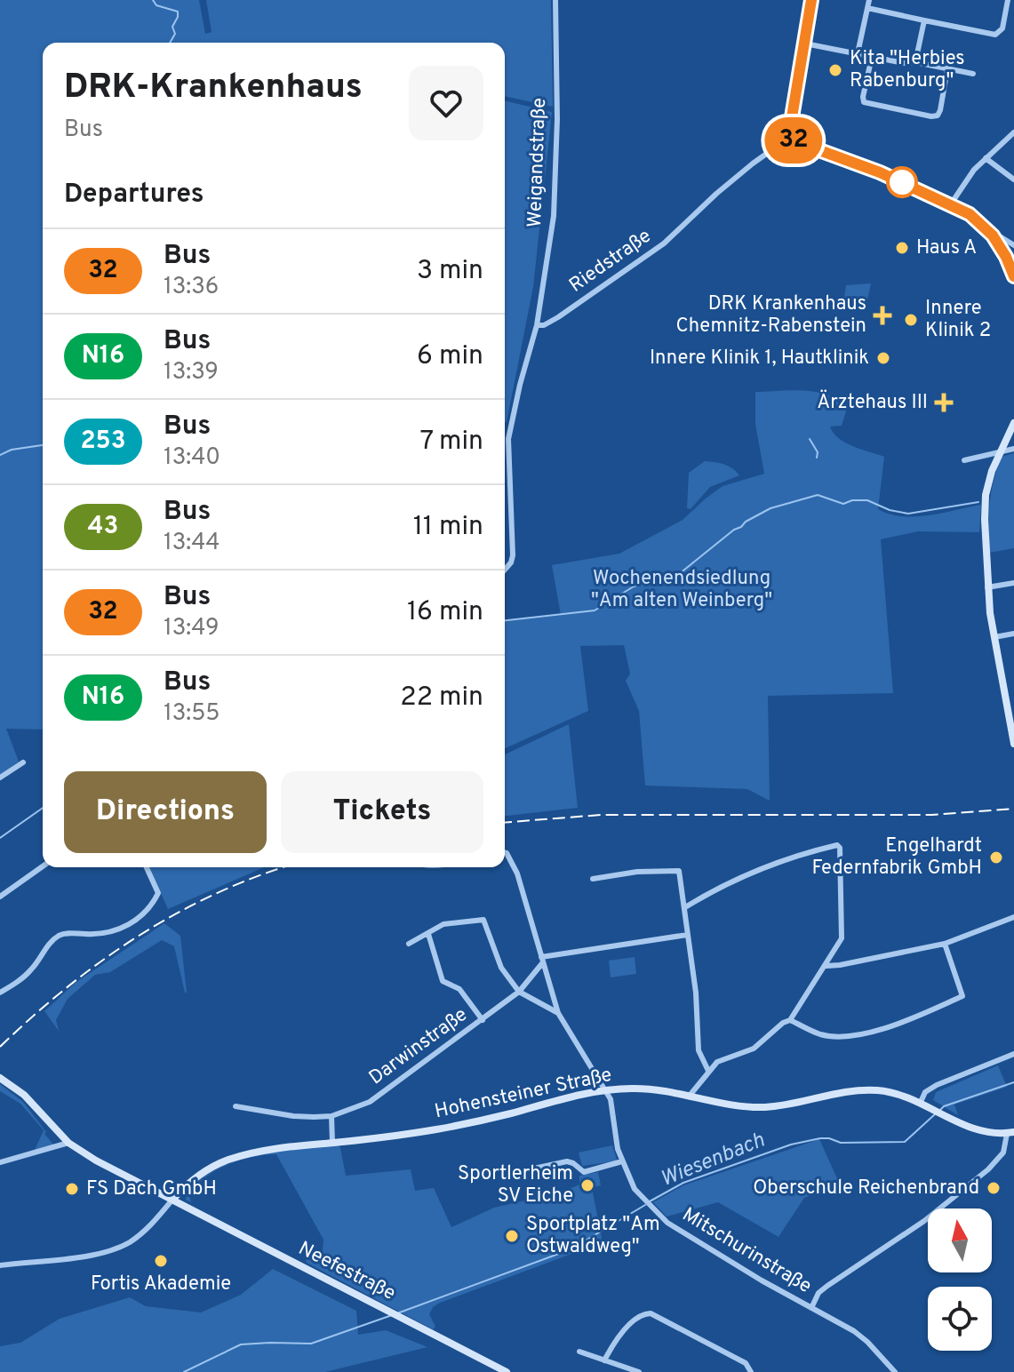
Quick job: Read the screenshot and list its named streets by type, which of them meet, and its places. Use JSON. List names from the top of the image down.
{
  "streets": {
    "main road": ["Hohensteiner Straße", "Neefestraße"],
    "street": [
      "Weigandstraße",
      "Riedstraße",
      "Darwinstraße",
      "Mitschurinstraße"
    ]
  },
  "crossings": [
    ["Weigandstraße", "Riedstraße"],
    ["Hohensteiner Straße", "Mitschurinstraße"],
    ["Hohensteiner Straße", "Neefestraße"]
  ],
  "water": ["Wiesenbach"],
  "parks": ["Wochenendsiedlung \"Am alten Weinberg\""],
  "places": {
    "other": [
      "Kita \"Herbies Rabenburg\"",
      "Haus A",
      "Innere Klinik 2",
      "Innere Klinik 1, Hautklinik",
      "Engelhardt Federnfabrik GmbH",
      "Sportlerheim SV Eiche",
      "Oberschule Reichenbrand",
      "FS Dach GmbH",
      "Sportplatz \"Am Ostwaldweg\"",
      "Fortis Akademie"
    ],
    "health": ["DRK Krankenhaus Chemnitz-Rabenstein", "Ärztehaus III"]
  },
  "lines": ["bus line 32"],
  "north": "top",
  "page": {
    "on_map": "32",
    "heading": [
      ["DRK-Krankenhaus", "Bus"],
      "Departures"
    ],
    "list": [
      {
        "mark": "32",
        "name": "Bus",
        "note": "13:36",
        "value": "3 min"
      },
      {
        "mark": "N16",
        "name": "Bus",
        "note": "13:39",
        "value": "6 min"
      },
      {
        "mark": "253",
        "name": "Bus",
        "note": "13:40",
        "value": "7 min"
      },
      {
        "mark": "43",
        "name": "Bus",
        "note": "13:44",
        "value": "11 min"
      },
      {
        "mark": "32",
        "name": "Bus",
        "note": "13:49",
        "value": "16 min"
      },
      {
        "mark": "N16",
        "name": "Bus",
        "note": "13:55",
        "value": "22 min"
      }
    ],
    "buttons": ["Directions", "Tickets"]
  }
}
